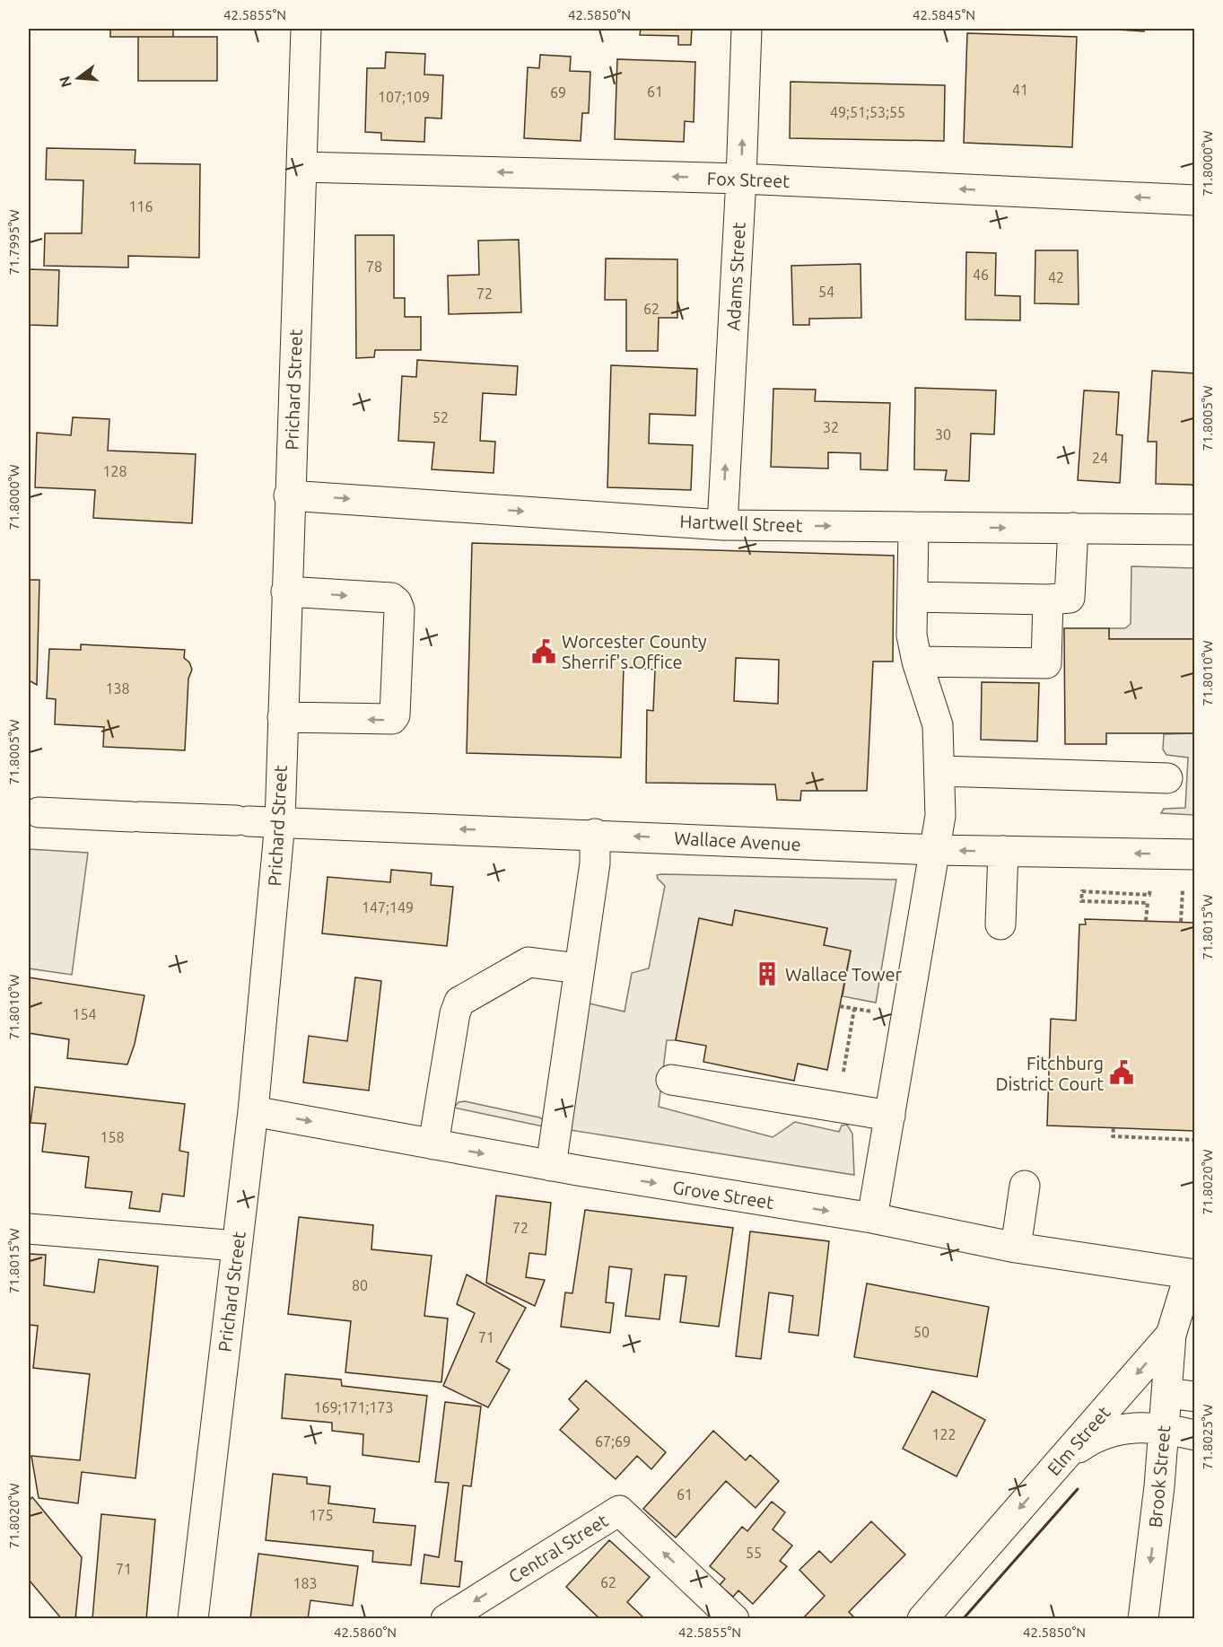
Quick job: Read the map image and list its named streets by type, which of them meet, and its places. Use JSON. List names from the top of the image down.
{
  "streets": {
    "street": [
      "Fox Street",
      "Adams Street",
      "Prichard Street",
      "Hartwell Street",
      "Wallace Avenue",
      "Grove Street",
      "Elm Street",
      "Brook Street",
      "Central Street"
    ]
  },
  "crossings": [
    ["Fox Street", "Adams Street"],
    ["Fox Street", "Prichard Street"],
    ["Adams Street", "Hartwell Street"],
    ["Prichard Street", "Hartwell Street"],
    ["Prichard Street", "Wallace Avenue"],
    ["Prichard Street", "Grove Street"],
    ["Grove Street", "Elm Street"],
    ["Elm Street", "Brook Street"]
  ],
  "one_way": [
    "Fox Street",
    "Adams Street",
    "Elm Street",
    "Brook Street"
  ],
  "places": {
    "public building": ["Worcester County Sherrif's Office", "Fitchburg District Court"],
    "building": ["Wallace Tower"]
  },
  "house_numbers": [
    "41",
    "61",
    "69",
    "107;109",
    "49;51;53;55",
    "116",
    "78",
    "46",
    "42",
    "54",
    "72",
    "62",
    "52",
    "32",
    "30",
    "24",
    "128",
    "138",
    "147;149",
    "154",
    "158",
    "72",
    "80",
    "50",
    "71",
    "169;171;173",
    "122",
    "67;69",
    "61",
    "175",
    "55",
    "71",
    "62",
    "183"
  ],
  "north": "left",
  "coordinates": [
    "42.5855°N",
    "42.5850°N",
    "42.5845°N",
    "71.8000°W",
    "71.7995°W",
    "71.8005°W",
    "71.8010°W",
    "71.8015°W",
    "71.8020°W",
    "71.8025°W",
    "42.5860°N"
  ]
}
